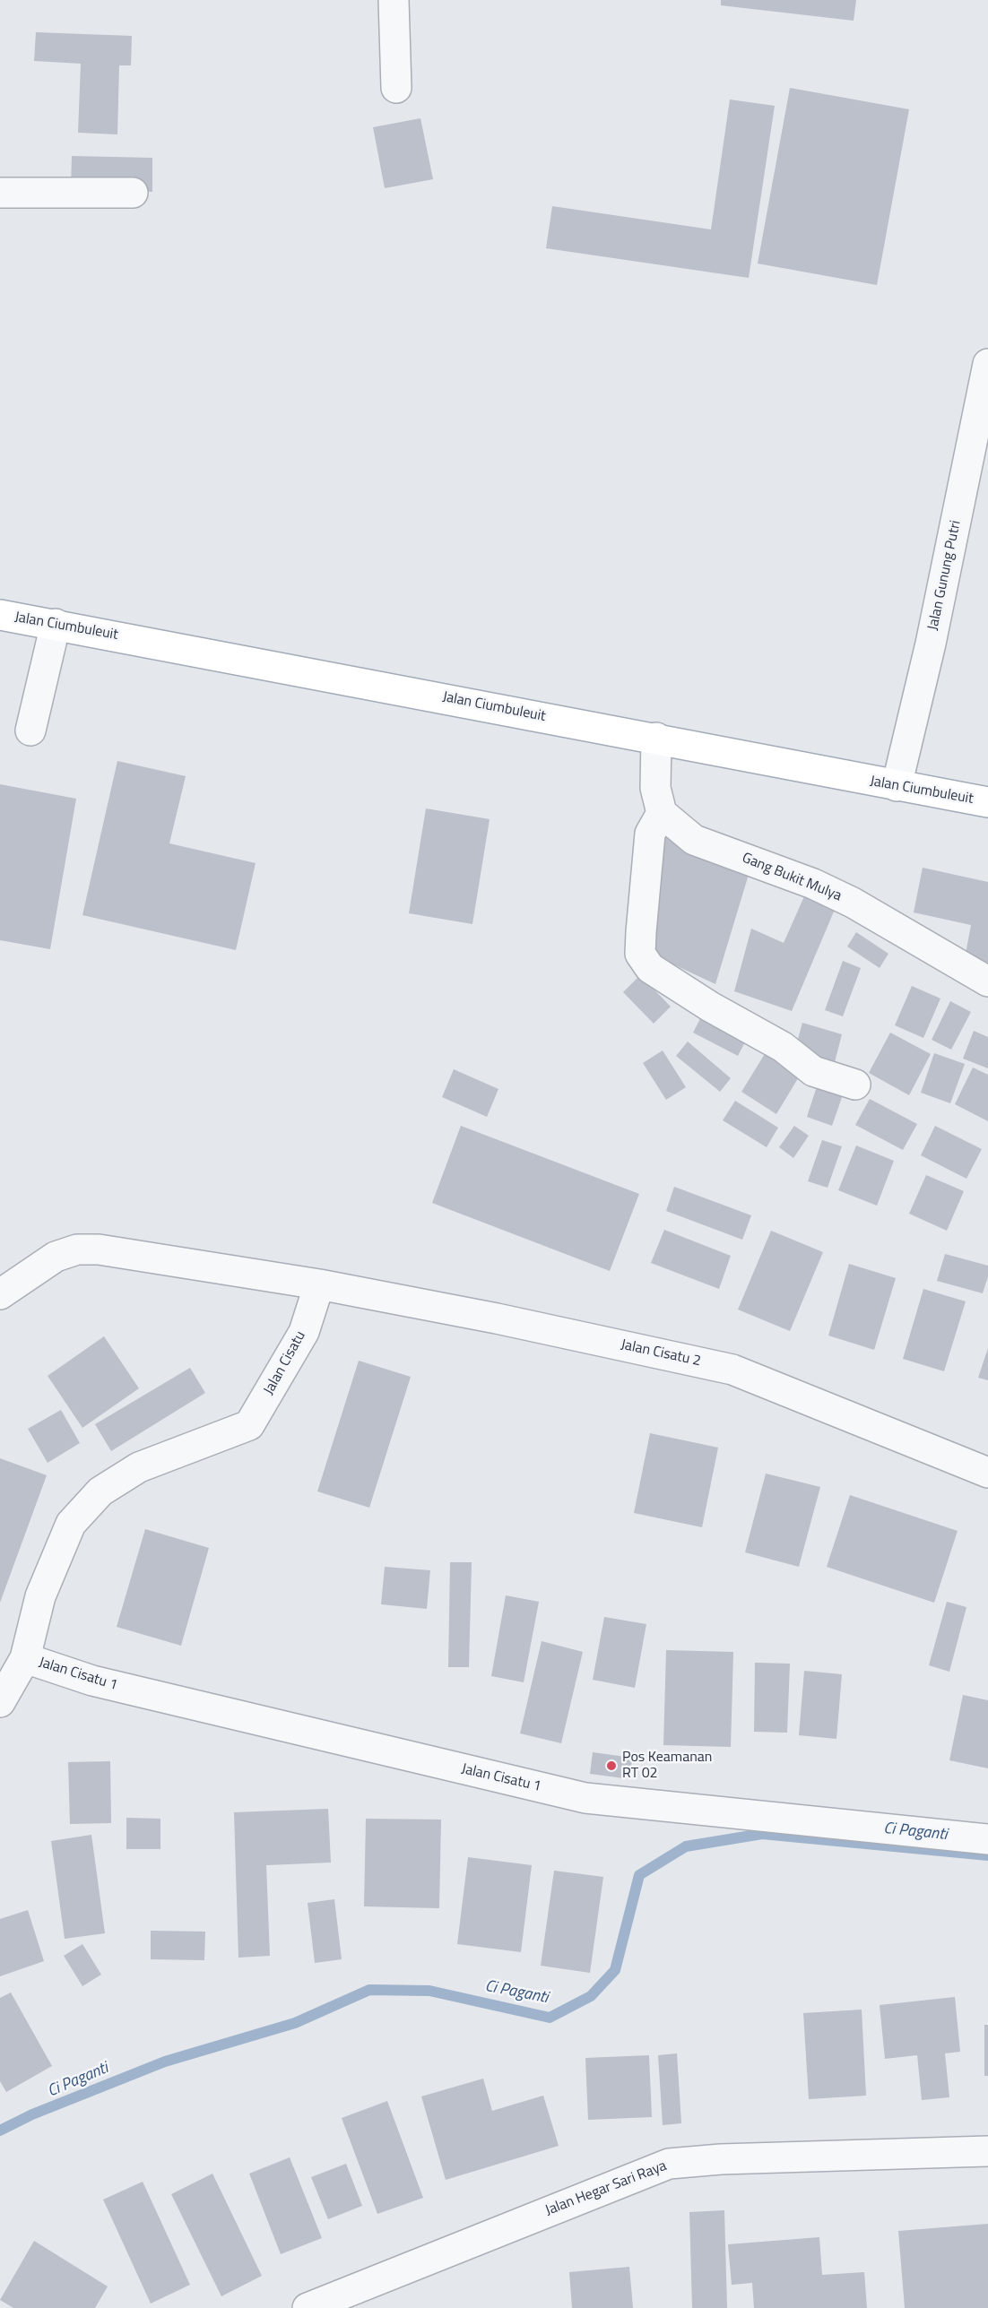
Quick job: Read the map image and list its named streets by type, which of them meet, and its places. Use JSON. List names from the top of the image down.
{
  "streets": {
    "main road": ["Jalan Ciumbuleuit"],
    "street": [
      "Jalan Gunung Putri",
      "Gang Bukit Mulya",
      "Jalan Cisatu 2",
      "Jalan Cisatu",
      "Jalan Cisatu 1",
      "Jalan Hegar Sari Raya"
    ]
  },
  "crossings": [
    ["Jalan Gunung Putri", "Jalan Ciumbuleuit"],
    ["Jalan Cisatu 2", "Jalan Cisatu"],
    ["Jalan Cisatu", "Jalan Cisatu 1"]
  ],
  "water": ["Ci Paganti"],
  "places": ["Pos Keamanan RT 02"]
}
